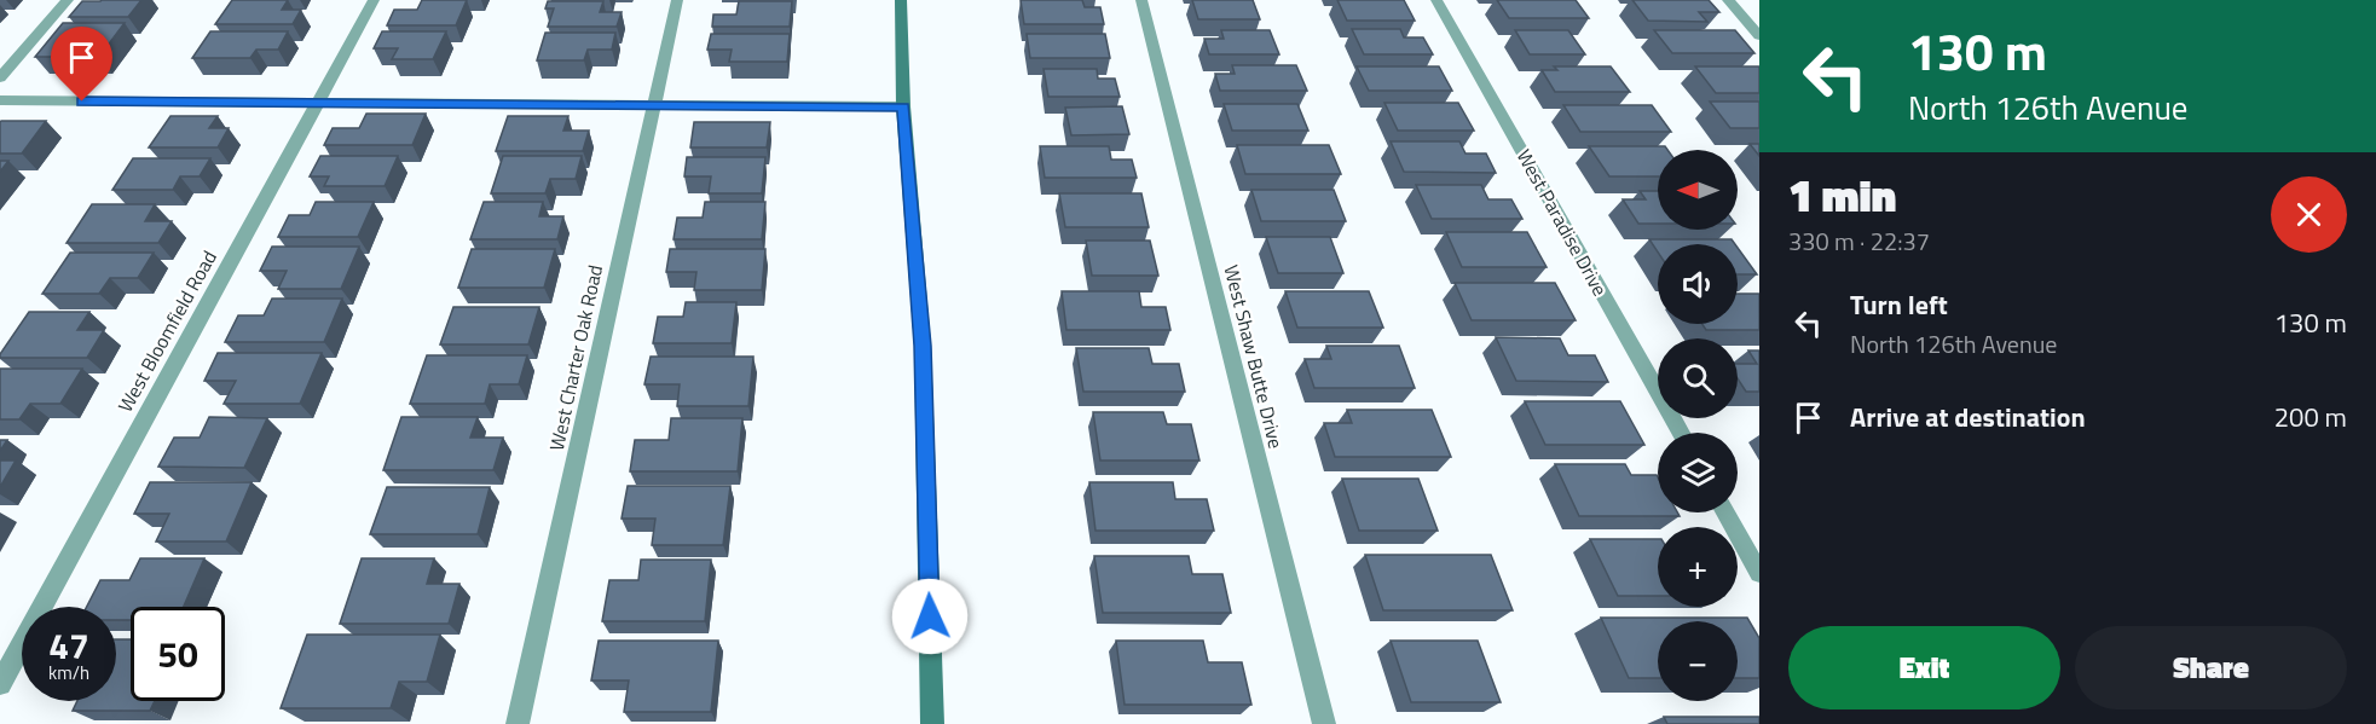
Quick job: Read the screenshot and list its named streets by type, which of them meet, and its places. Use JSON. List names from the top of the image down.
{
  "streets": {
    "street": [
      "West Paradise Drive",
      "West Bloomfield Road",
      "West Shaw Butte Drive",
      "West Charter Oak Road"
    ]
  },
  "north": "left",
  "page": {
    "turn": ["130 m", "North 126th Avenue"],
    "map_buttons": ["+", "−"],
    "heading": ["1 min", "330 m · 22:37"],
    "list": [
      {
        "name": "Turn left",
        "note": "North 126th Avenue",
        "value": "130 m"
      },
      {
        "name": "Arrive at destination",
        "value": "200 m"
      }
    ],
    "speed": "47 km/h",
    "limit": "50",
    "buttons": ["Exit", "Share"]
  }
}
